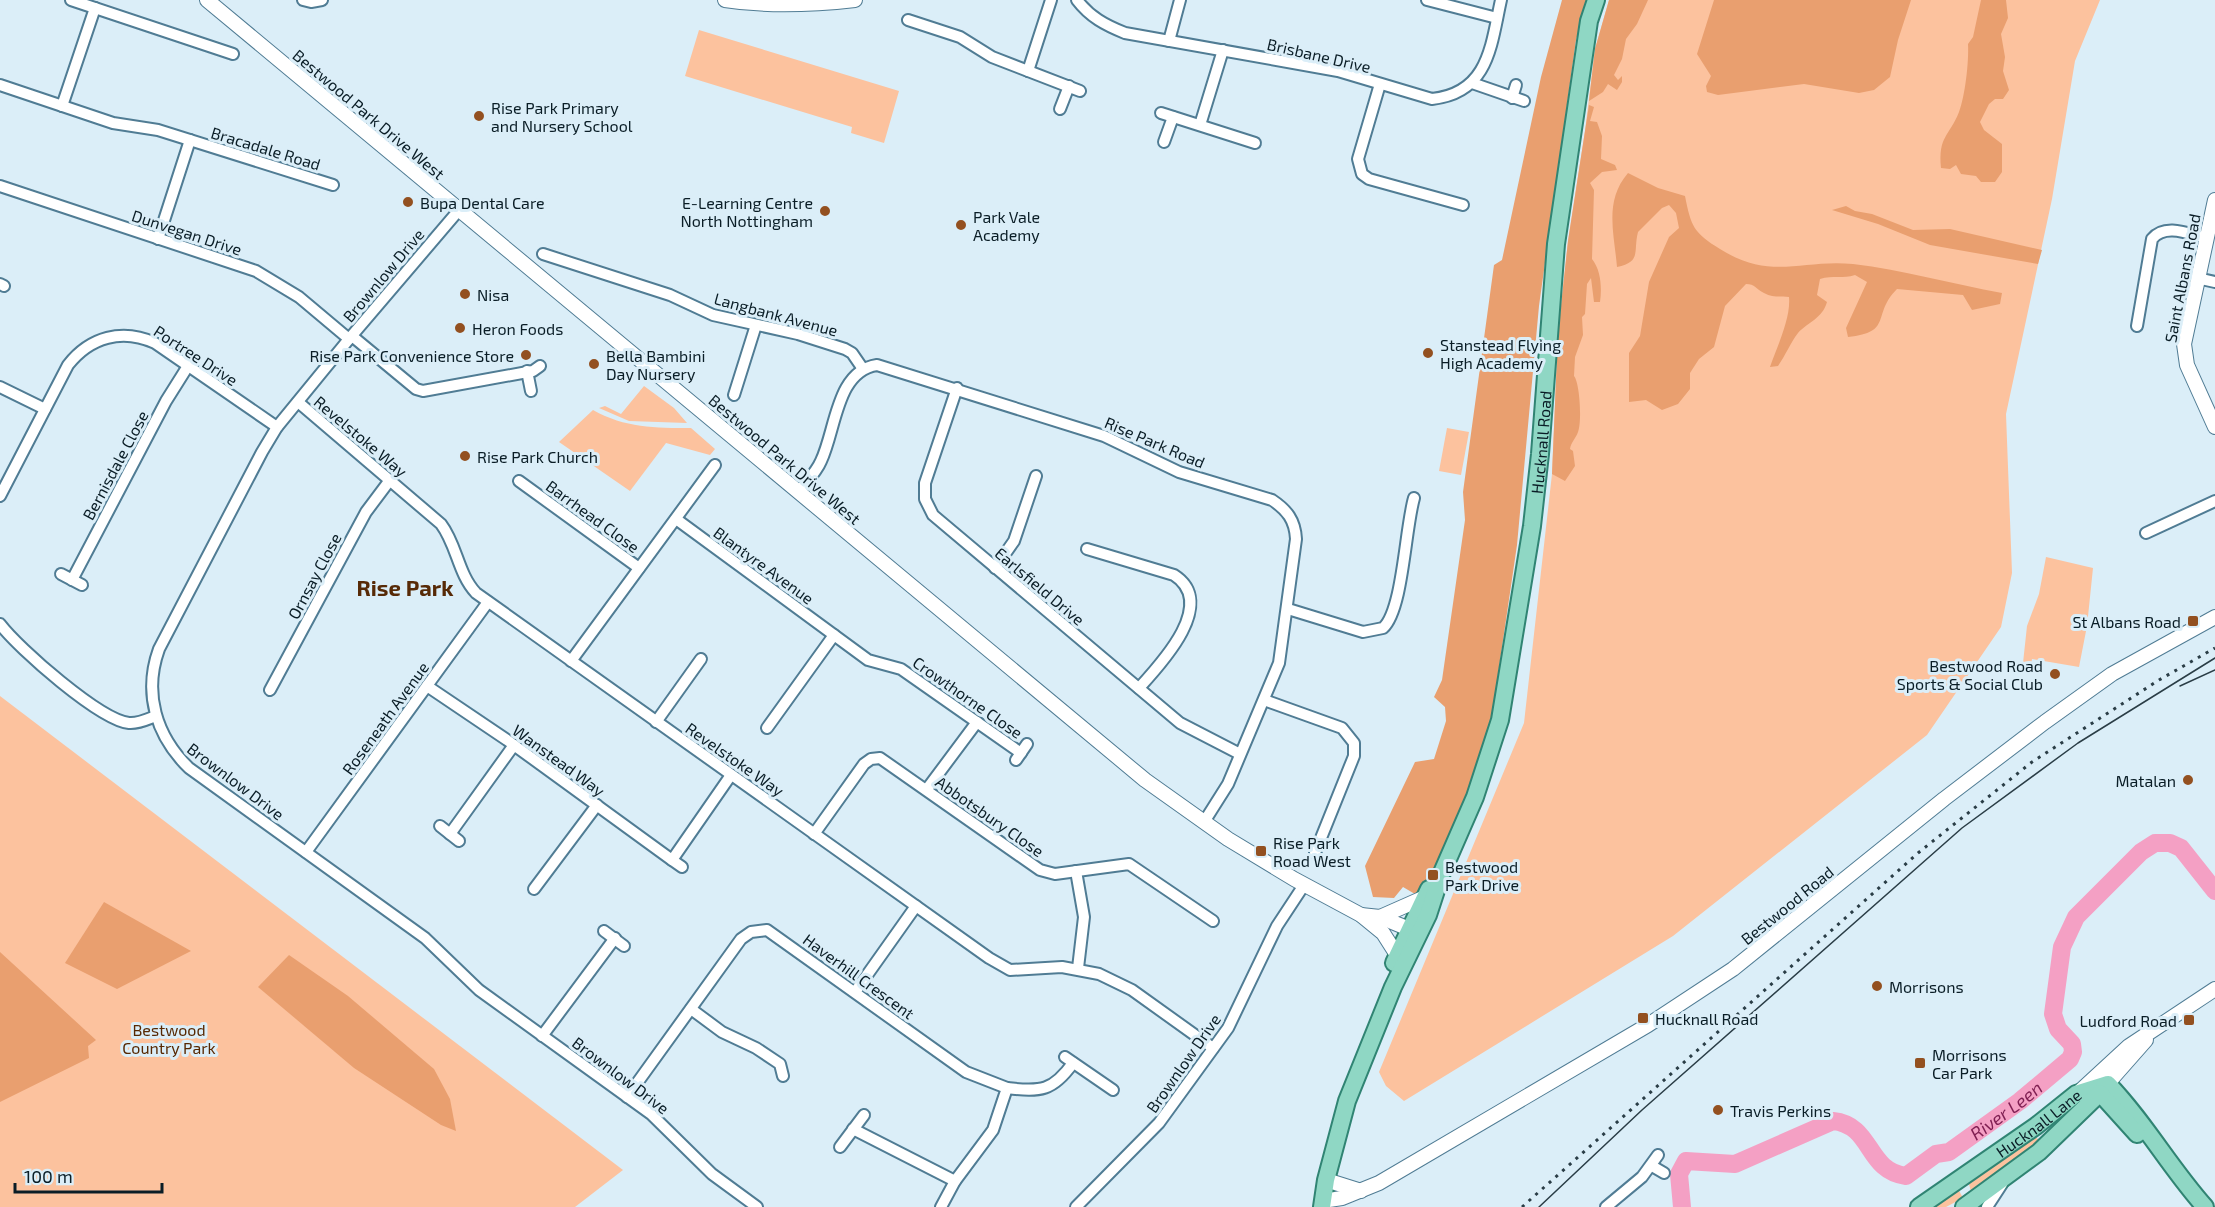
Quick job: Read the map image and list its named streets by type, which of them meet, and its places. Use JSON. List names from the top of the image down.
{
  "streets": {
    "main road": ["Hucknall Road", "Hucknall Lane"],
    "street": [
      "Brisbane Drive",
      "Bestwood Park Drive West",
      "Bracadale Road",
      "Dunvegan Drive",
      "Brownlow Drive",
      "Saint Albans Road",
      "Langbank Avenue",
      "Portree Drive",
      "Revelstoke Way",
      "Rise Park Road",
      "Bernisdale Close",
      "Barrhead Close",
      "Blantyre Avenue",
      "Ornsay Close",
      "Earlsfield Drive",
      "Crowthorne Close",
      "Roseneath Avenue",
      "Wanstead Way",
      "Abbotsbury Close",
      "Bestwood Road",
      "Haverhill Crescent"
    ]
  },
  "crossings": [
    ["Bestwood Park Drive West", "Brownlow Drive"],
    ["Bestwood Park Drive West", "Rise Park Road"],
    ["Bracadale Road", "Dunvegan Drive"],
    ["Dunvegan Drive", "Brownlow Drive"],
    ["Brownlow Drive", "Portree Drive"],
    ["Brownlow Drive", "Revelstoke Way"],
    ["Brownlow Drive", "Roseneath Avenue"],
    ["Brownlow Drive", "Haverhill Crescent"],
    ["Langbank Avenue", "Rise Park Road"],
    ["Portree Drive", "Bernisdale Close"],
    ["Revelstoke Way", "Ornsay Close"],
    ["Revelstoke Way", "Roseneath Avenue"],
    ["Revelstoke Way", "Abbotsbury Close"],
    ["Rise Park Road", "Earlsfield Drive"],
    ["Hucknall Road", "Bestwood Road"],
    ["Blantyre Avenue", "Crowthorne Close"],
    ["Roseneath Avenue", "Wanstead Way"]
  ],
  "districts": ["Rise Park"],
  "water": ["River Leen"],
  "parks": ["Bestwood Country Park"],
  "places": {
    "other": [
      "Rise Park Primary and Nursery School",
      "Bupa Dental Care",
      "E-Learning Centre North Nottingham",
      "Park Vale Academy",
      "Nisa",
      "Heron Foods",
      "Stanstead Flying High Academy",
      "Rise Park Convenience Store",
      "Bella Bambini Day Nursery",
      "Rise Park Church",
      "Bestwood Road Sports & Social Club",
      "Matalan",
      "Morrisons",
      "Travis Perkins"
    ],
    "transit": [
      "St Albans Road",
      "Rise Park Road West",
      "Bestwood Park Drive",
      "Hucknall Road",
      "Ludford Road",
      "Morrisons Car Park"
    ]
  },
  "scale_bar": "100 m"
}
